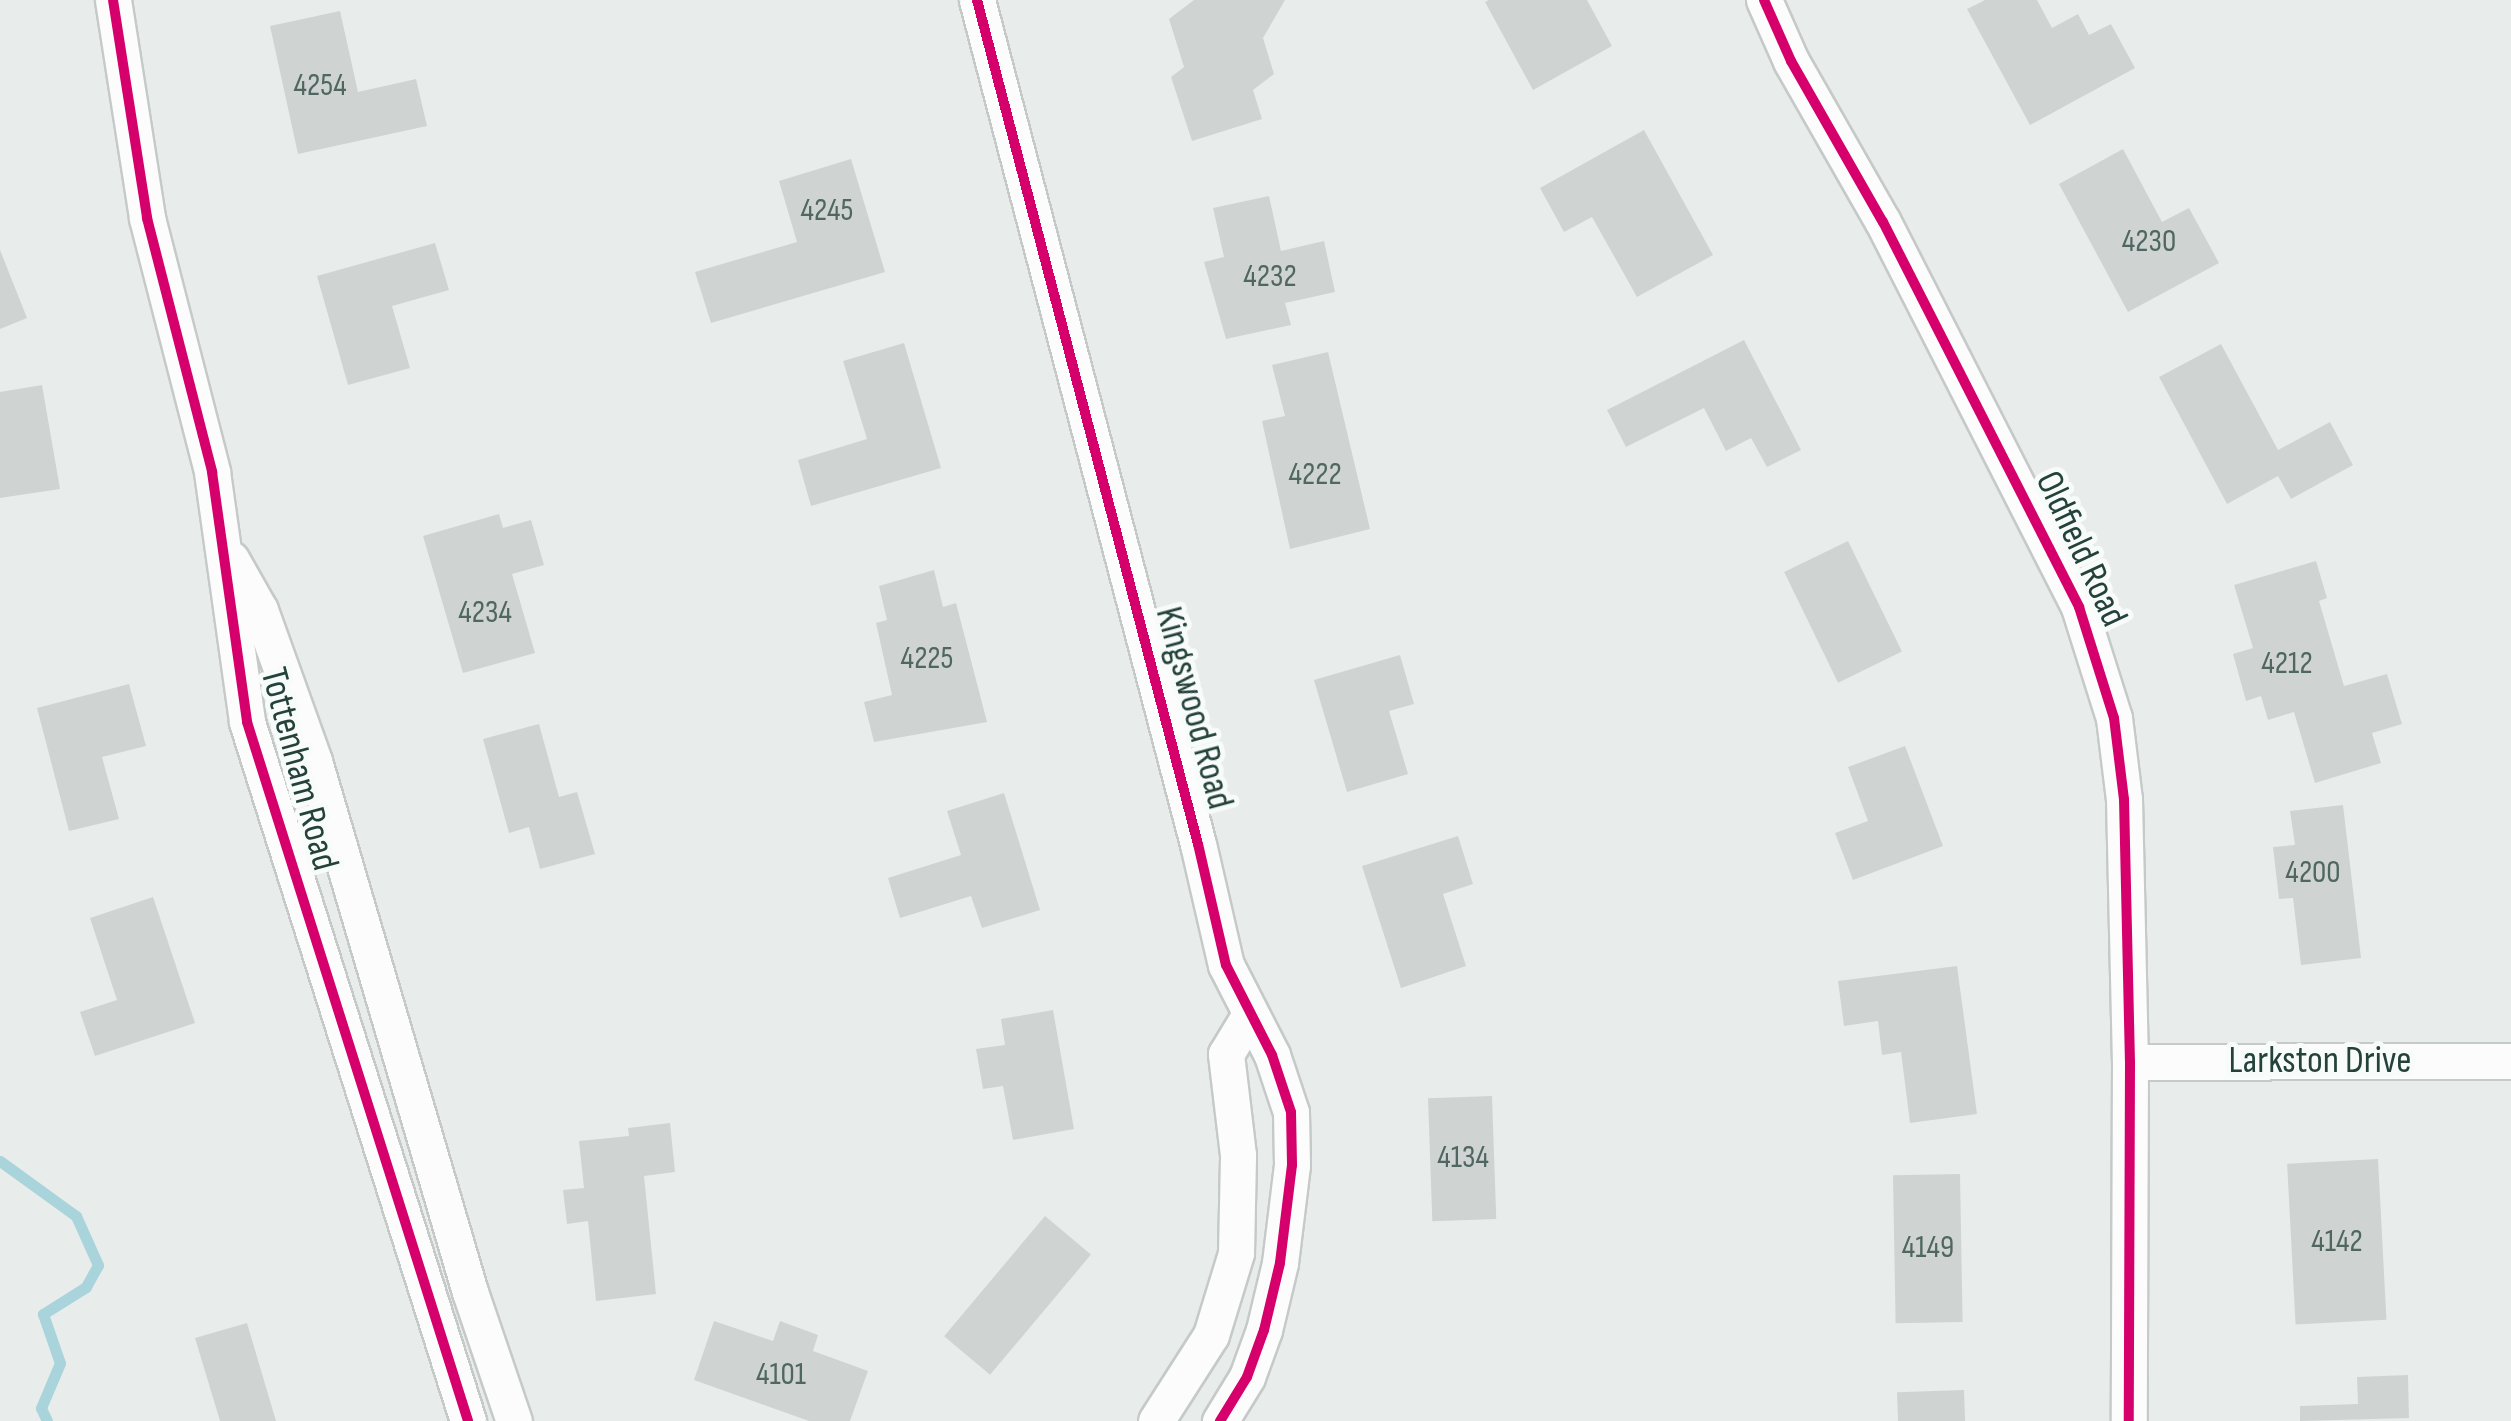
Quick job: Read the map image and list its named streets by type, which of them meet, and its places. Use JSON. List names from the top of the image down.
{
  "streets": {
    "street": [
      "Oldfield Road",
      "Kingswood Road",
      "Tottenham Road",
      "Larkston Drive"
    ]
  },
  "crossings": [
    ["Oldfield Road", "Larkston Drive"]
  ],
  "house_numbers": [
    "4254",
    "4245",
    "4230",
    "4232",
    "4222",
    "4234",
    "4225",
    "4212",
    "4200",
    "4134",
    "4142",
    "4149",
    "4101"
  ]
}
